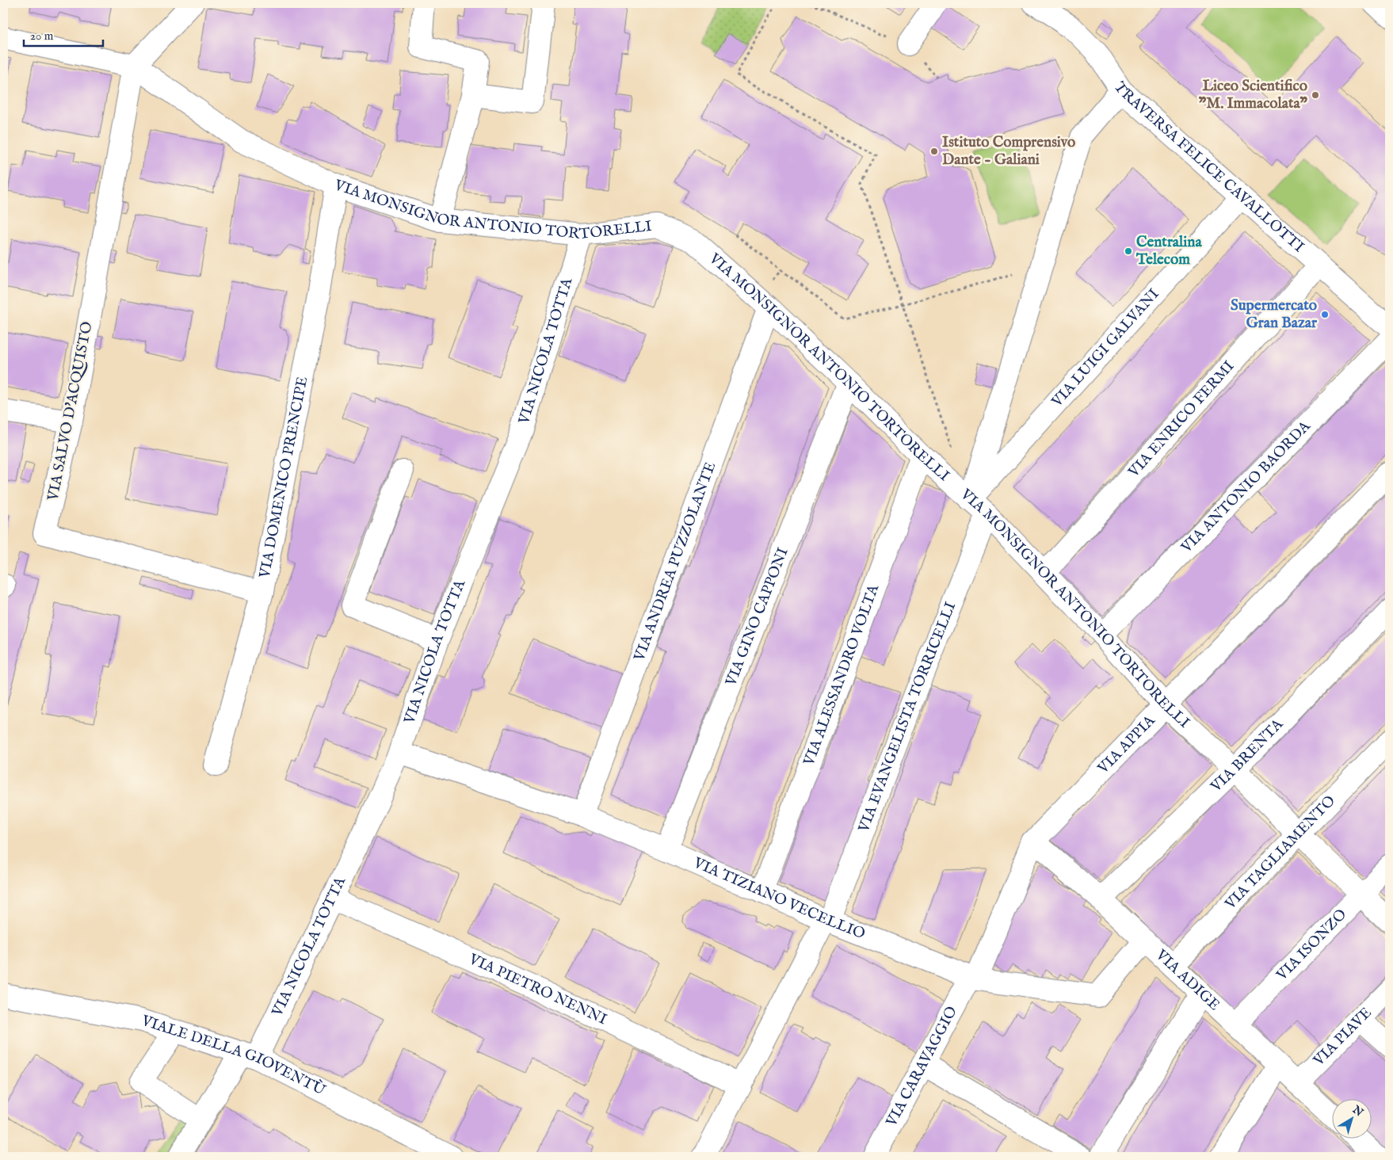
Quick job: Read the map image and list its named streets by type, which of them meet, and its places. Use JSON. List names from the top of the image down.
{
  "streets": {
    "street": [
      "TRAVERSA FELICE CAVALLOTTI",
      "VIA MONSIGNOR ANTONIO TORTORELLI",
      "VIA LUIGI GALVANI",
      "VIA NICOLA TOTTA",
      "VIA SALVO D'ACQUISTO",
      "VIA ENRICO FERMI",
      "VIA DOMENICO PRENCIPE",
      "VIA ANTONIO BAORDA",
      "VIA ANDREA PUZZOLANTE",
      "VIA GINO CAPPONI",
      "VIA ALESSANDRO VOLTA",
      "VIA EVANGELISTA TORRICELLI",
      "VIA APPIA",
      "VIA BRENTA",
      "VIA TAGLIAMENTO",
      "VIA TIZIANO VECELLIO",
      "VIA ISONZO",
      "VIA ADIGE",
      "VIA PIETRO NENNI",
      "VIA PIAVE",
      "VIALE DELLA GIOVENTÙ",
      "VIA CARAVAGGIO"
    ]
  },
  "crossings": [
    ["TRAVERSA FELICE CAVALLOTTI", "VIA LUIGI GALVANI"],
    ["TRAVERSA FELICE CAVALLOTTI", "VIA ENRICO FERMI"],
    ["VIA MONSIGNOR ANTONIO TORTORELLI", "VIA LUIGI GALVANI"],
    ["VIA MONSIGNOR ANTONIO TORTORELLI", "VIA NICOLA TOTTA"],
    ["VIA MONSIGNOR ANTONIO TORTORELLI", "VIA SALVO D'ACQUISTO"],
    ["VIA MONSIGNOR ANTONIO TORTORELLI", "VIA ENRICO FERMI"],
    ["VIA MONSIGNOR ANTONIO TORTORELLI", "VIA DOMENICO PRENCIPE"],
    ["VIA MONSIGNOR ANTONIO TORTORELLI", "VIA ANTONIO BAORDA"],
    ["VIA MONSIGNOR ANTONIO TORTORELLI", "VIA ANDREA PUZZOLANTE"],
    ["VIA MONSIGNOR ANTONIO TORTORELLI", "VIA GINO CAPPONI"],
    ["VIA MONSIGNOR ANTONIO TORTORELLI", "VIA ALESSANDRO VOLTA"],
    ["VIA MONSIGNOR ANTONIO TORTORELLI", "VIA EVANGELISTA TORRICELLI"],
    ["VIA MONSIGNOR ANTONIO TORTORELLI", "VIA APPIA"],
    ["VIA MONSIGNOR ANTONIO TORTORELLI", "VIA BRENTA"],
    ["VIA MONSIGNOR ANTONIO TORTORELLI", "VIA TAGLIAMENTO"],
    ["VIA MONSIGNOR ANTONIO TORTORELLI", "VIA ISONZO"],
    ["VIA NICOLA TOTTA", "VIA TIZIANO VECELLIO"],
    ["VIA NICOLA TOTTA", "VIA PIETRO NENNI"],
    ["VIA NICOLA TOTTA", "VIALE DELLA GIOVENTÙ"],
    ["VIA SALVO D'ACQUISTO", "VIA DOMENICO PRENCIPE"],
    ["VIA ANDREA PUZZOLANTE", "VIA TIZIANO VECELLIO"],
    ["VIA GINO CAPPONI", "VIA TIZIANO VECELLIO"],
    ["VIA ALESSANDRO VOLTA", "VIA TIZIANO VECELLIO"],
    ["VIA EVANGELISTA TORRICELLI", "VIA TIZIANO VECELLIO"],
    ["VIA EVANGELISTA TORRICELLI", "VIA PIETRO NENNI"],
    ["VIA APPIA", "VIA TIZIANO VECELLIO"],
    ["VIA APPIA", "VIA ADIGE"],
    ["VIA APPIA", "VIA CARAVAGGIO"],
    ["VIA BRENTA", "VIA ADIGE"],
    ["VIA TAGLIAMENTO", "VIA ADIGE"],
    ["VIA TIZIANO VECELLIO", "VIA ADIGE"],
    ["VIA TIZIANO VECELLIO", "VIA CARAVAGGIO"],
    ["VIA ISONZO", "VIA ADIGE"],
    ["VIA ADIGE", "VIA PIAVE"]
  ],
  "places": [
    "Liceo Scientifico \"M. Immacolata\"",
    "Istituto Comprensivo Dante - Galiani",
    "Centralina Telecom",
    "Supermercato Gran Bazar"
  ],
  "scale_bar": "20 m",
  "north": "top right"
}
